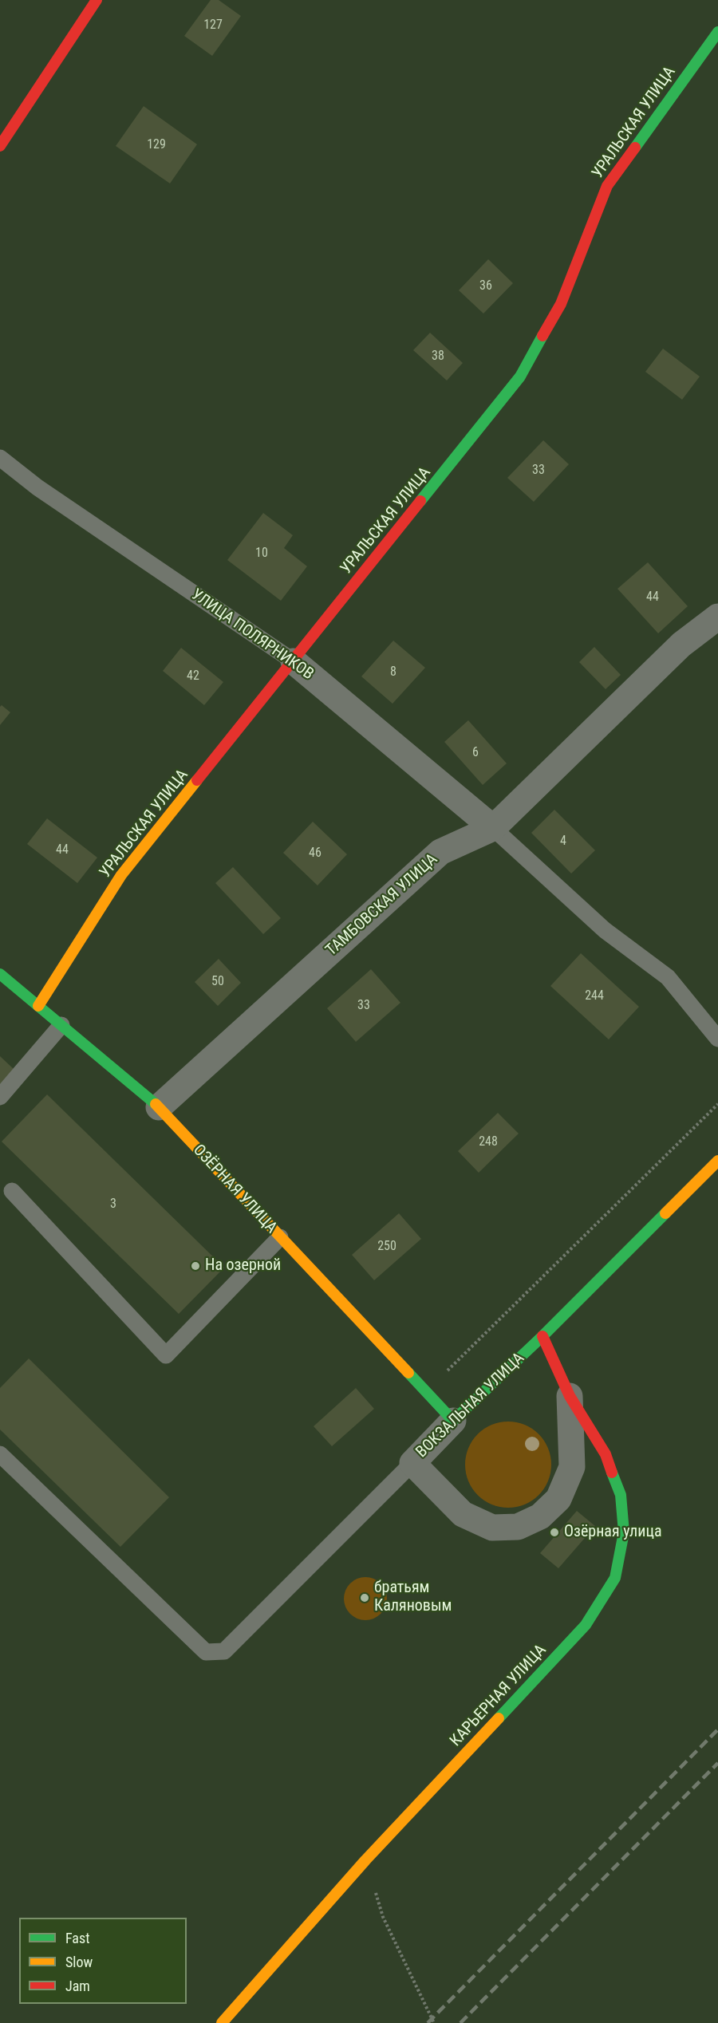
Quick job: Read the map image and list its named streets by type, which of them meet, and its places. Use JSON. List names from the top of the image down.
{
  "streets": {
    "street": [
      "УРАЛЬСКАЯ УЛИЦА",
      "УЛИЦА ПОЛЯРНИКОВ",
      "ТАМБОВСКАЯ УЛИЦА",
      "ОЗЁРНАЯ УЛИЦА",
      "ВОКЗАЛЬНАЯ УЛИЦА",
      "КАРЬЕРНАЯ УЛИЦА"
    ]
  },
  "crossings": [
    ["УРАЛЬСКАЯ УЛИЦА", "УЛИЦА ПОЛЯРНИКОВ"],
    ["УРАЛЬСКАЯ УЛИЦА", "ОЗЁРНАЯ УЛИЦА"],
    ["УЛИЦА ПОЛЯРНИКОВ", "ТАМБОВСКАЯ УЛИЦА"],
    ["ТАМБОВСКАЯ УЛИЦА", "ОЗЁРНАЯ УЛИЦА"],
    ["ОЗЁРНАЯ УЛИЦА", "ВОКЗАЛЬНАЯ УЛИЦА"],
    ["ВОКЗАЛЬНАЯ УЛИЦА", "КАРЬЕРНАЯ УЛИЦА"]
  ],
  "places": ["На озерной", "Озёрная улица", "братьям Каляновым"],
  "house_numbers": [
    "127",
    "129",
    "36",
    "38",
    "33",
    "10",
    "44",
    "8",
    "42",
    "6",
    "4",
    "44",
    "46",
    "50",
    "244",
    "33",
    "248",
    "3",
    "250"
  ],
  "legend": ["Fast", "Slow", "Jam"]
}
